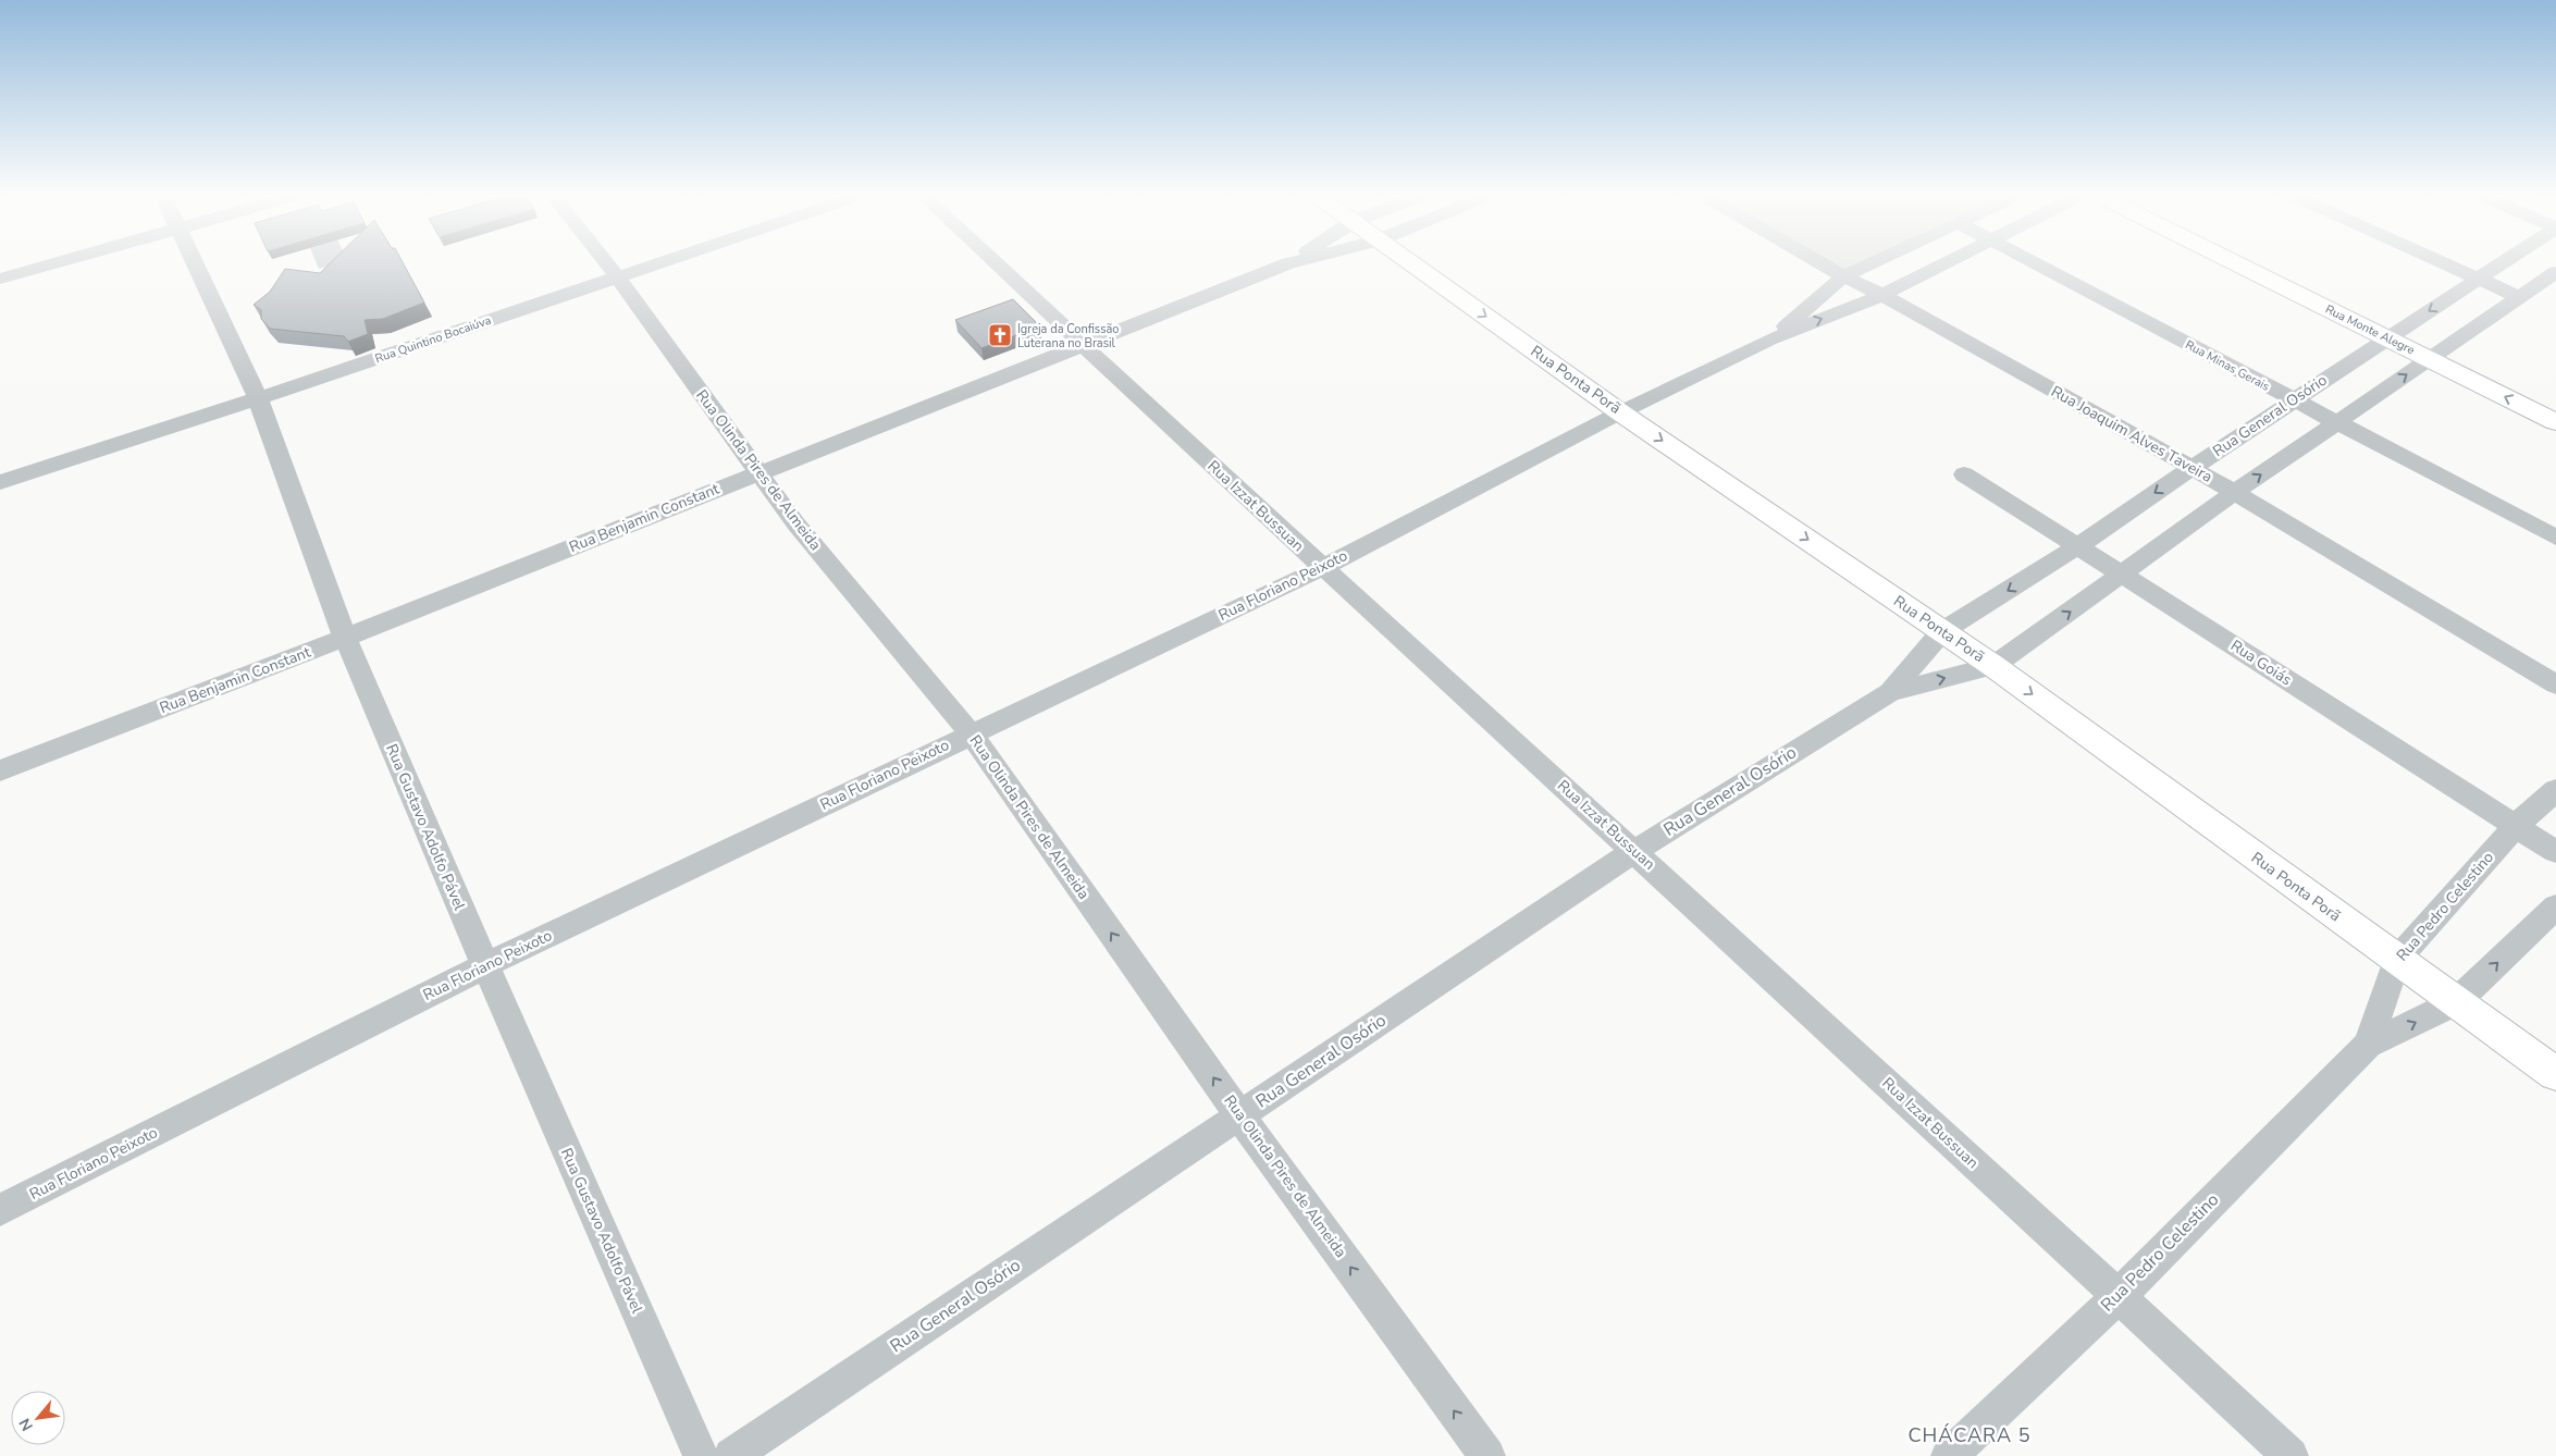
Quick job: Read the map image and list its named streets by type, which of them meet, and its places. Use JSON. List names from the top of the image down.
{
  "streets": {
    "street": [
      "Rua Monte Alegre",
      "Rua Quintino Bocaiúva",
      "Rua Minas Gerais",
      "Rua Ponta Porã",
      "Rua General Osório",
      "Rua Joaquim Alves Taveira",
      "Rua Olinda Pires de Almeida",
      "Rua Izzat Bussuan",
      "Rua Benjamin Constant",
      "Rua Floriano Peixoto",
      "Rua Goiás",
      "Rua Gustavo Adolfo Pável",
      "Rua Pedro Celestino"
    ]
  },
  "crossings": [
    ["Rua Monte Alegre", "Rua General Osório"],
    ["Rua Quintino Bocaiúva", "Rua Olinda Pires de Almeida"],
    ["Rua Quintino Bocaiúva", "Rua Gustavo Adolfo Pável"],
    ["Rua Minas Gerais", "Rua General Osório"],
    ["Rua Ponta Porã", "Rua General Osório"],
    ["Rua Ponta Porã", "Rua Floriano Peixoto"],
    ["Rua Ponta Porã", "Rua Pedro Celestino"],
    ["Rua General Osório", "Rua Joaquim Alves Taveira"],
    ["Rua General Osório", "Rua Olinda Pires de Almeida"],
    ["Rua General Osório", "Rua Izzat Bussuan"],
    ["Rua General Osório", "Rua Goiás"],
    ["Rua Joaquim Alves Taveira", "Rua Floriano Peixoto"],
    ["Rua Olinda Pires de Almeida", "Rua Benjamin Constant"],
    ["Rua Olinda Pires de Almeida", "Rua Floriano Peixoto"],
    ["Rua Izzat Bussuan", "Rua Benjamin Constant"],
    ["Rua Izzat Bussuan", "Rua Floriano Peixoto"],
    ["Rua Izzat Bussuan", "Rua Pedro Celestino"],
    ["Rua Benjamin Constant", "Rua Gustavo Adolfo Pável"],
    ["Rua Floriano Peixoto", "Rua Gustavo Adolfo Pável"],
    ["Rua Goiás", "Rua Pedro Celestino"]
  ],
  "one_way": ["Rua Ponta Porã", "Rua Olinda Pires de Almeida"],
  "districts": ["CHÁCARA 5"],
  "places": {
    "church": ["Igreja da Confissão Luterana no Brasil"]
  },
  "north": "bottom left"
}
